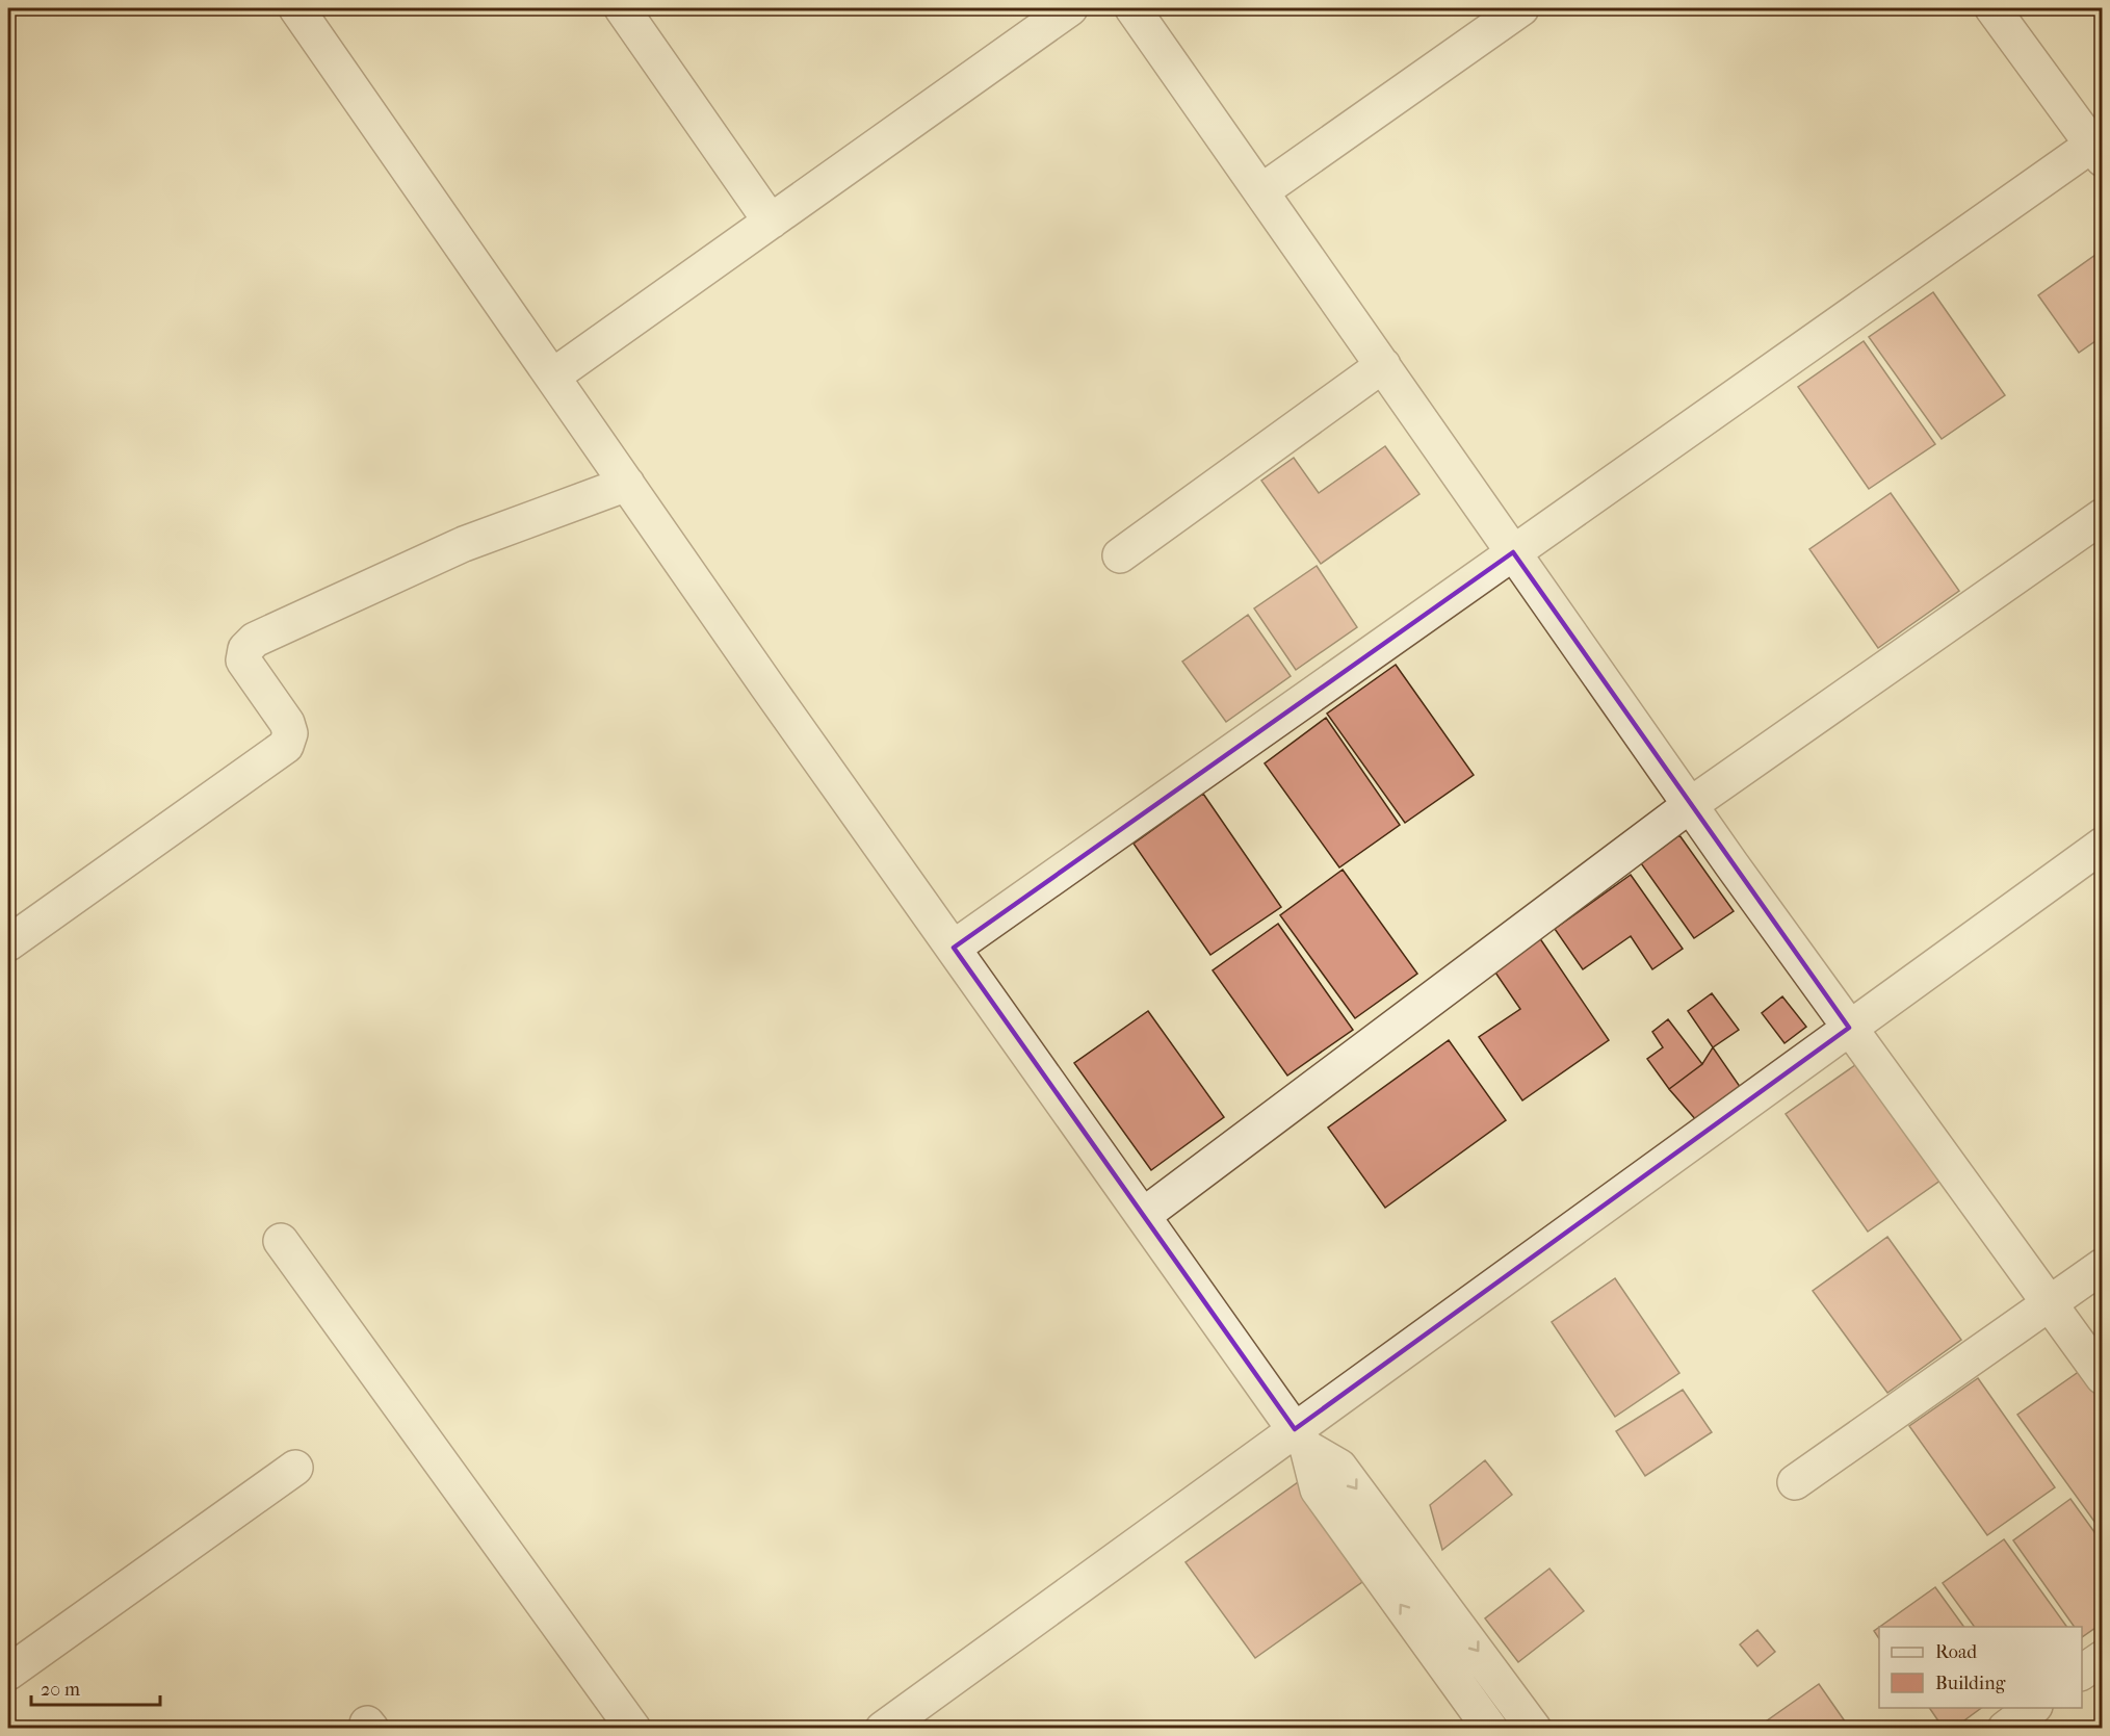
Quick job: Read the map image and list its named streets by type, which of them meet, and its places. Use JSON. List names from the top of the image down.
{
  "legend": ["Road", "Building"],
  "scale_bar": "20 m"
}
